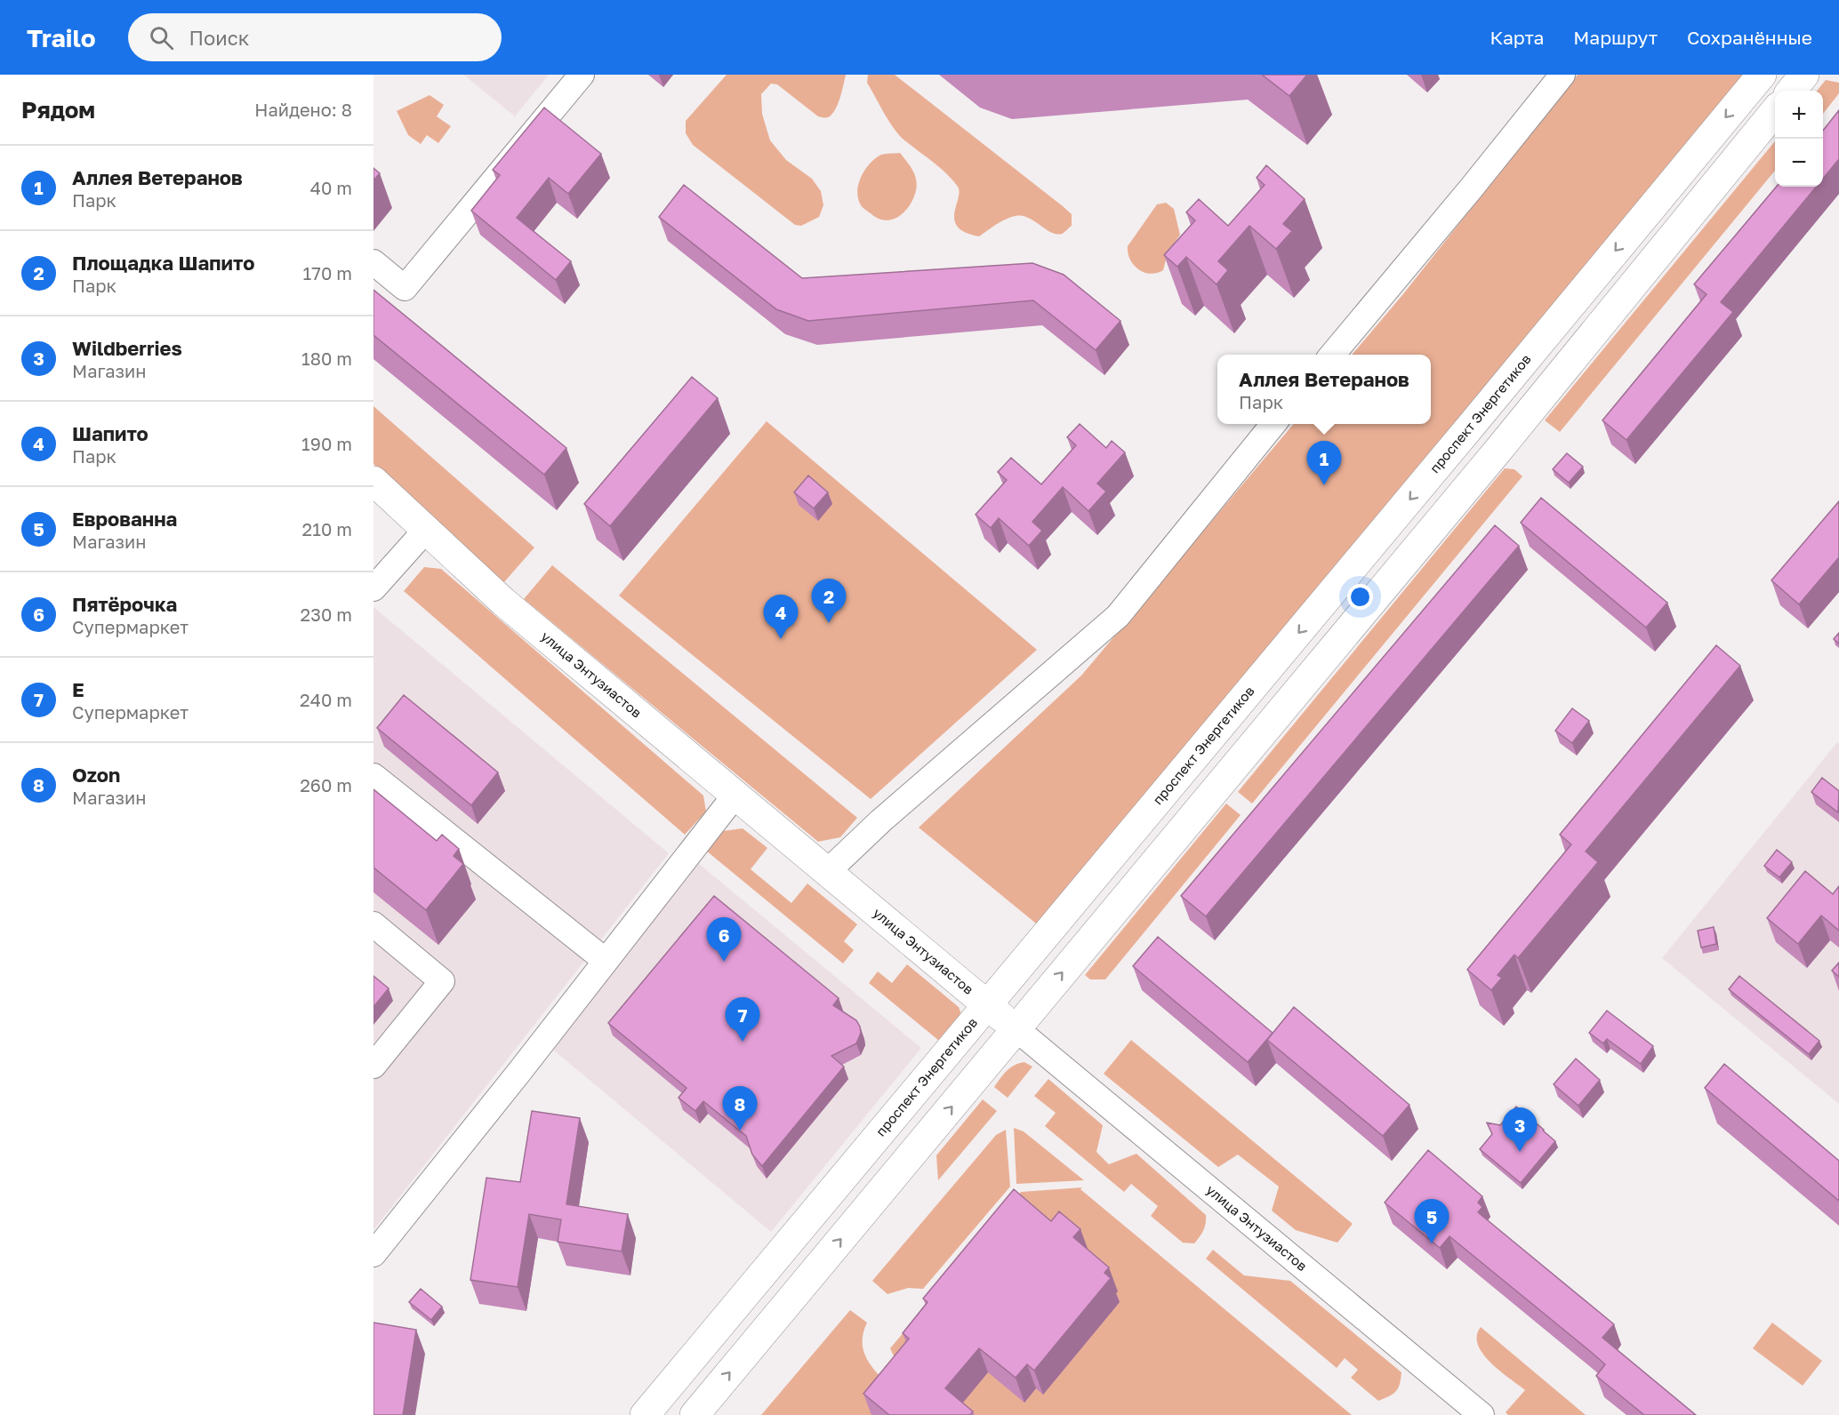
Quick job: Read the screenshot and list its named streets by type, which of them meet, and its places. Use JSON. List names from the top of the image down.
{
  "streets": {
    "main road": ["проспект Энергетиков", "улица Энтузиастов"]
  },
  "crossings": [
    ["проспект Энергетиков", "улица Энтузиастов"]
  ],
  "page": {
    "header": "Trailo",
    "search": "Поиск",
    "nav": ["Карта", "Маршрут", "Сохранённые"],
    "heading": ["Рядом", "Найдено: 8"],
    "map_buttons": ["+", "−"],
    "list": [
      {
        "mark": "1",
        "name": "Аллея Ветеранов",
        "note": "Парк",
        "value": "40 m"
      },
      {
        "mark": "2",
        "name": "Площадка Шапито",
        "note": "Парк",
        "value": "170 m"
      },
      {
        "mark": "3",
        "name": "Wildberries",
        "note": "Магазин",
        "value": "180 m"
      },
      {
        "mark": "4",
        "name": "Шапито",
        "note": "Парк",
        "value": "190 m"
      },
      {
        "mark": "5",
        "name": "Еврованна",
        "note": "Магазин",
        "value": "210 m"
      },
      {
        "mark": "6",
        "name": "Пятёрочка",
        "note": "Супермаркет",
        "value": "230 m"
      },
      {
        "mark": "7",
        "name": "Е",
        "note": "Супермаркет",
        "value": "240 m"
      },
      {
        "mark": "8",
        "name": "Ozon",
        "note": "Магазин",
        "value": "260 m"
      }
    ],
    "popup": ["Аллея Ветеранов", "Парк"],
    "pins": [
      "1",
      "2",
      "4",
      "6",
      "7",
      "8",
      "3",
      "5"
    ]
  }
}
